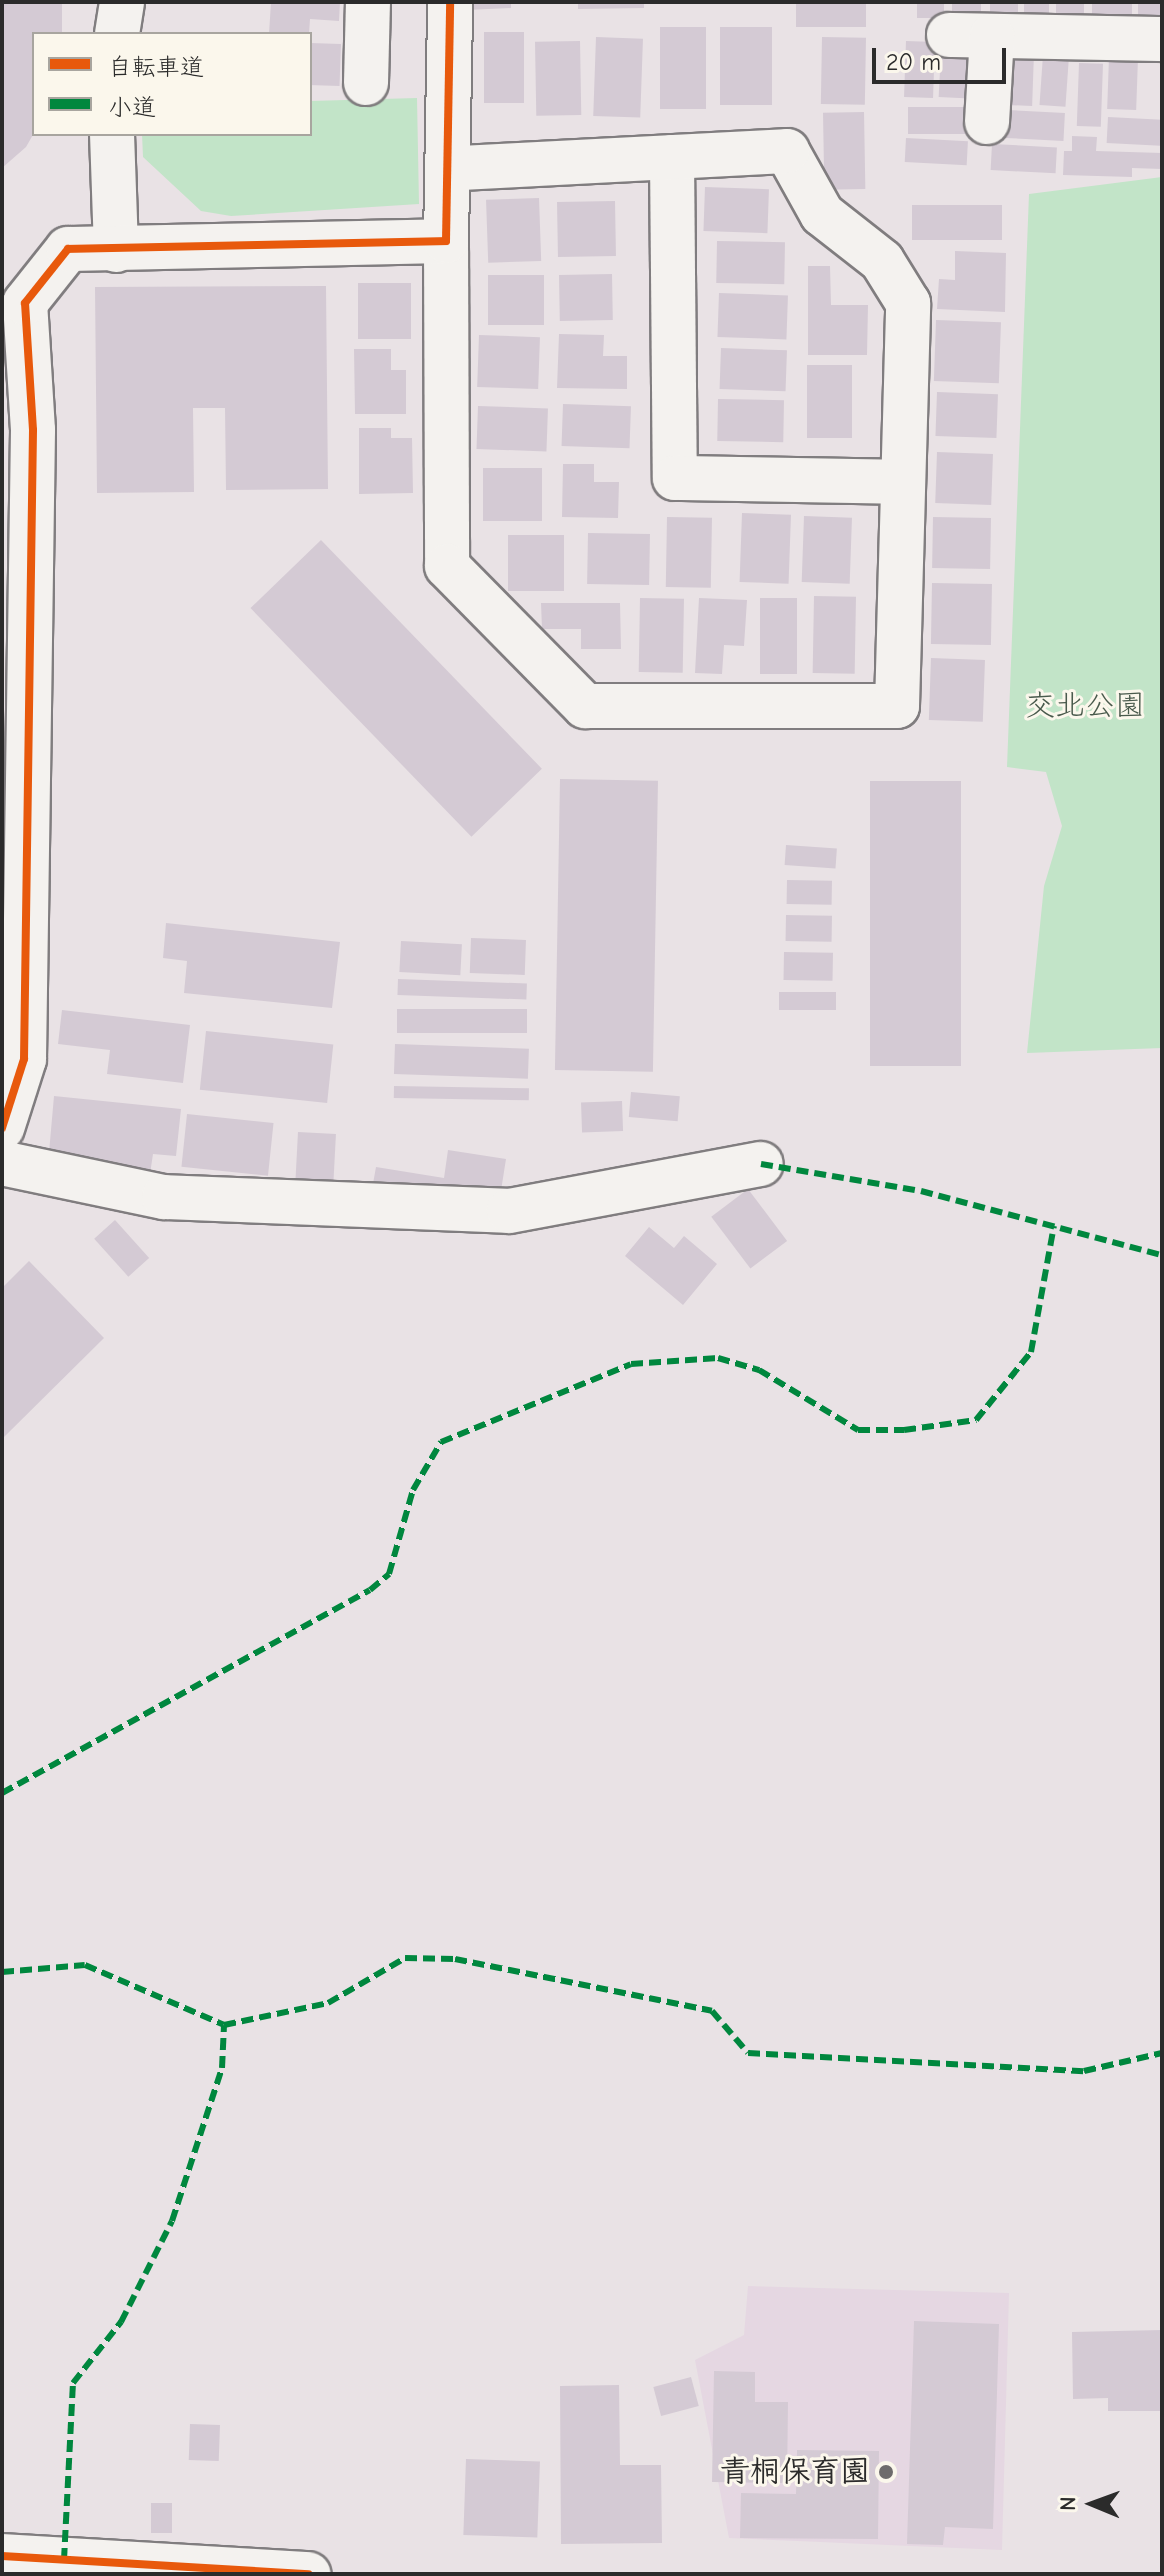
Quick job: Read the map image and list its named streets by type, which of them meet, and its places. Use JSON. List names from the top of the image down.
{
  "parks": ["交北公園"],
  "places": ["青桐保育園"],
  "legend": ["自転車道", "小道"],
  "scale_bar": "20 m",
  "north": "left"
}
